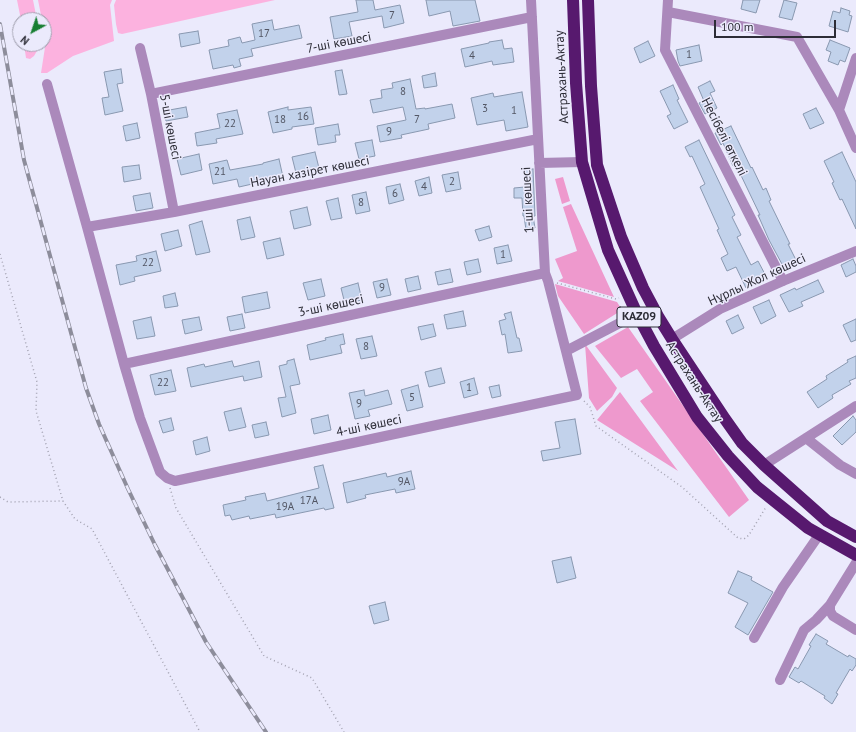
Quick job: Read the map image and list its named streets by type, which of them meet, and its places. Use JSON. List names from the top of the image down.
{
  "streets": {
    "highway": ["Астрахань-Актау", "KAZ09"],
    "street": [
      "7-шi көшесі",
      "5-шi көшесі",
      "Несібелі өткелі",
      "Науан хазірет көшесі",
      "1-шi көшесі",
      "Нұрлы Жол көшесі",
      "3-шi көшесі",
      "4-шi көшесі"
    ]
  },
  "crossings": [
    ["7-шi көшесі", "5-шi көшесі"],
    ["7-шi көшесі", "1-шi көшесі"],
    ["5-шi көшесі", "Науан хазірет көшесі"],
    ["Несібелі өткелі", "Нұрлы Жол көшесі"],
    ["Науан хазірет көшесі", "1-шi көшесі"],
    ["1-шi көшесі", "3-шi көшесі"],
    ["1-шi көшесі", "4-шi көшесі"],
    ["Нұрлы Жол көшесі", "KAZ09"]
  ],
  "house_numbers": [
    "7",
    "17",
    "1",
    "4",
    "8",
    "3",
    "1",
    "16",
    "18",
    "7",
    "22",
    "9",
    "21",
    "2",
    "4",
    "6",
    "8",
    "1",
    "22",
    "9",
    "8",
    "22",
    "1",
    "5",
    "9",
    "9А",
    "17А",
    "19А"
  ],
  "scale_bar": "100 m",
  "north": "bottom left"
}
